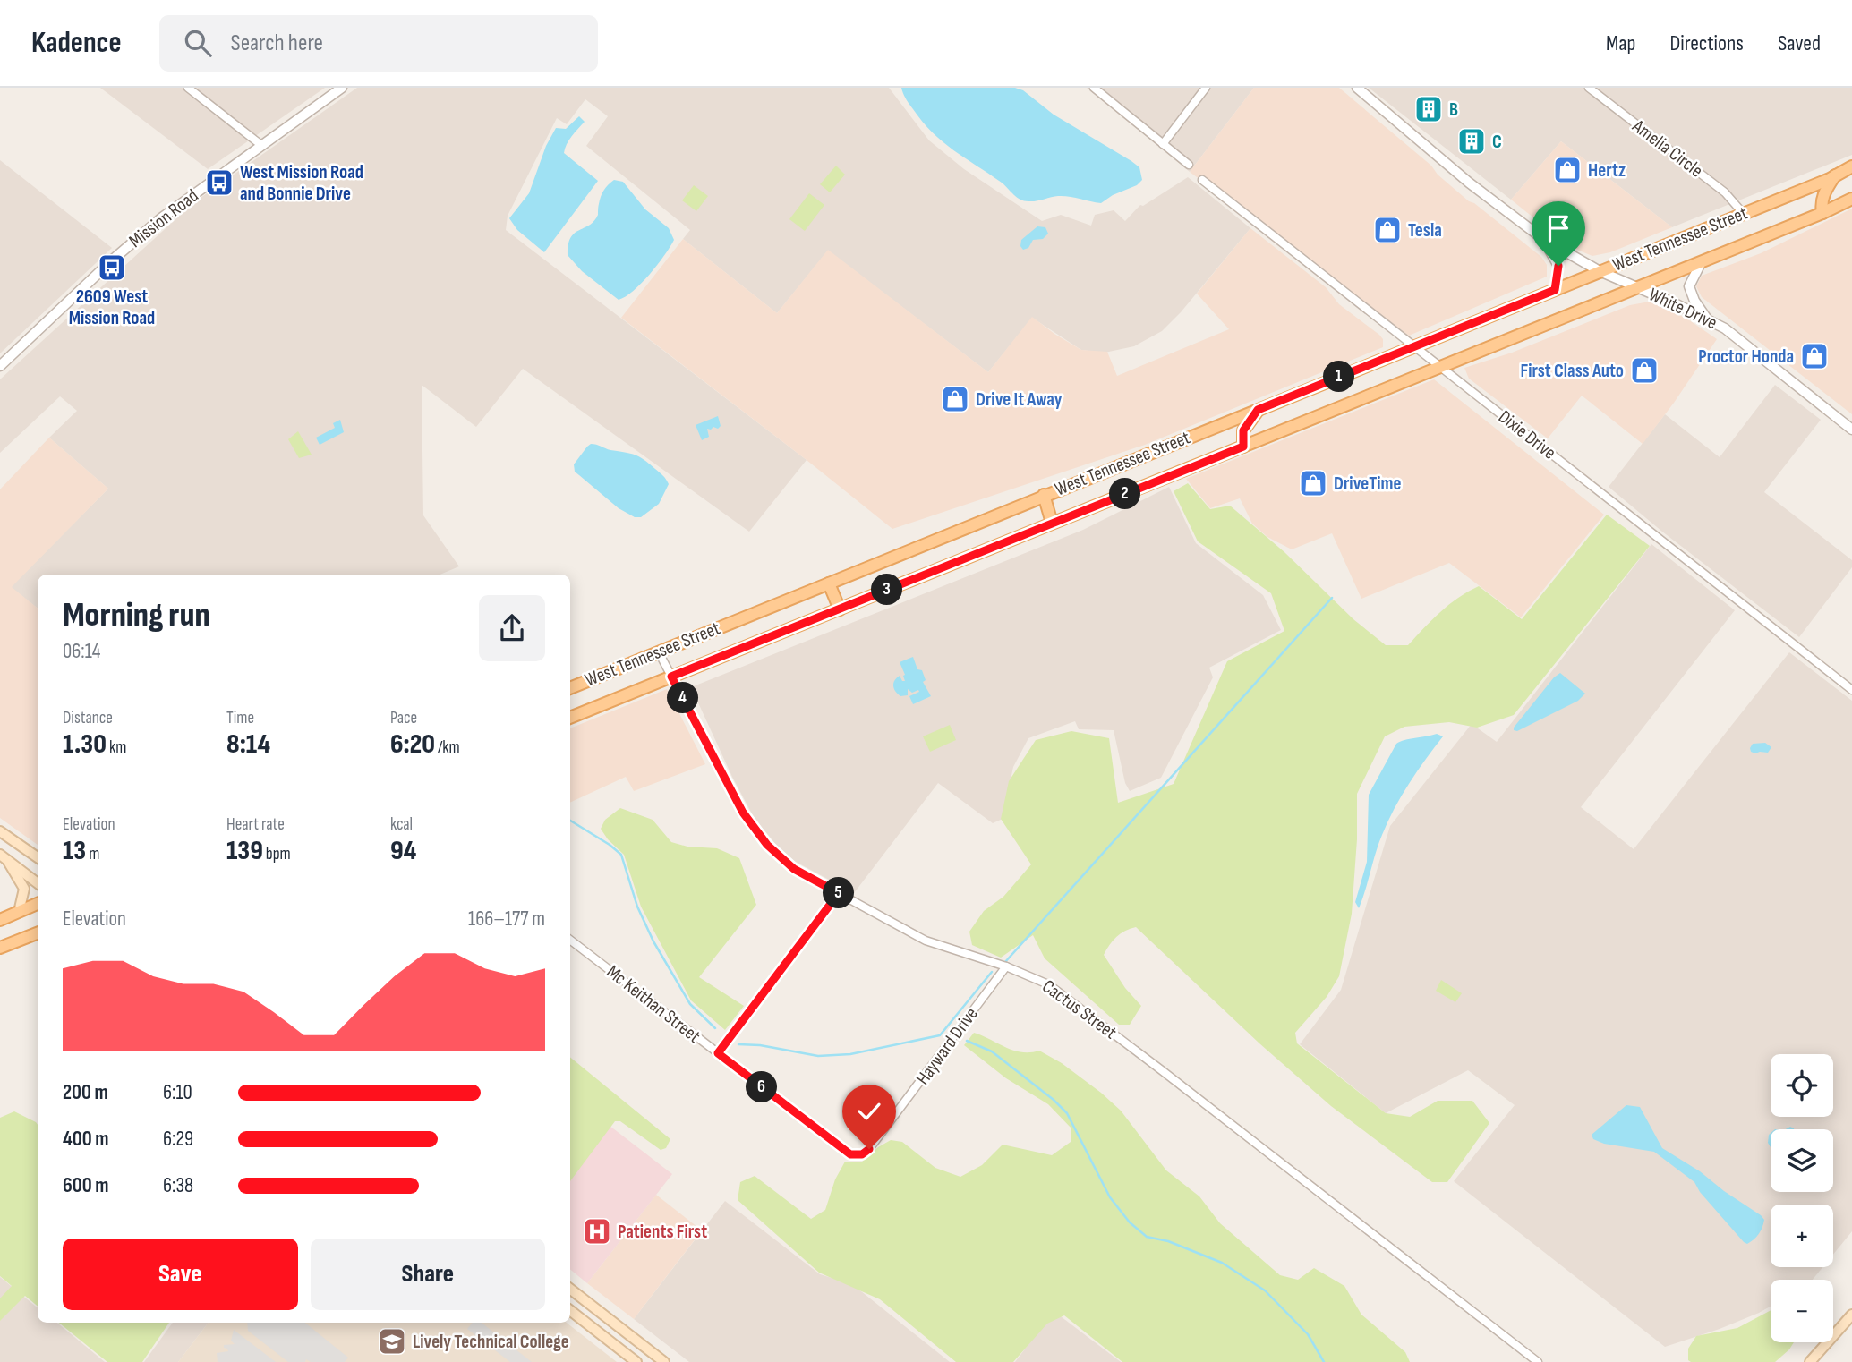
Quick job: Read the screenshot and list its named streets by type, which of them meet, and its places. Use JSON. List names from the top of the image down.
{
  "streets": {
    "main road": ["West Tennessee Street"],
    "street": [
      "Amelia Circle",
      "Mission Road",
      "White Drive",
      "Dixie Drive",
      "Mc Keithan Street",
      "Cactus Street",
      "Hayward Drive"
    ]
  },
  "crossings": [
    ["Amelia Circle", "West Tennessee Street"],
    ["West Tennessee Street", "White Drive"],
    ["West Tennessee Street", "Dixie Drive"],
    ["West Tennessee Street", "Cactus Street"],
    ["Mc Keithan Street", "Hayward Drive"],
    ["Cactus Street", "Hayward Drive"]
  ],
  "places": {
    "building": ["B", "C"],
    "shop": [
      "Hertz",
      "Tesla",
      "Proctor Honda",
      "First Class Auto",
      "Drive It Away",
      "DriveTime"
    ],
    "bus stop": ["West Mission Road and Bonnie Drive", "2609 West Mission Road"],
    "hospital": ["Patients First"],
    "school or university": ["Lively Technical College"]
  },
  "page": {
    "header": "Kadence",
    "search": "Search here",
    "nav": ["Map", "Directions", "Saved"],
    "pins": [
      "1",
      "2",
      "3",
      "4",
      "5",
      "6"
    ],
    "heading": ["Morning run", "06:14"],
    "stats": [
      ["Distance", "1.30 km"],
      ["Time", "8:14"],
      ["Pace", "6:20 /km"],
      ["Elevation", "13 m"],
      ["Heart rate", "139 bpm"],
      ["kcal", "94"]
    ],
    "chart": ["Elevation", "166–177 m"],
    "map_buttons": ["+", "−"],
    "list": [
      {
        "name": "200 m",
        "note": "6:10"
      },
      {
        "name": "400 m",
        "note": "6:29"
      },
      {
        "name": "600 m",
        "note": "6:38"
      }
    ],
    "buttons": ["Save", "Share"]
  }
}
